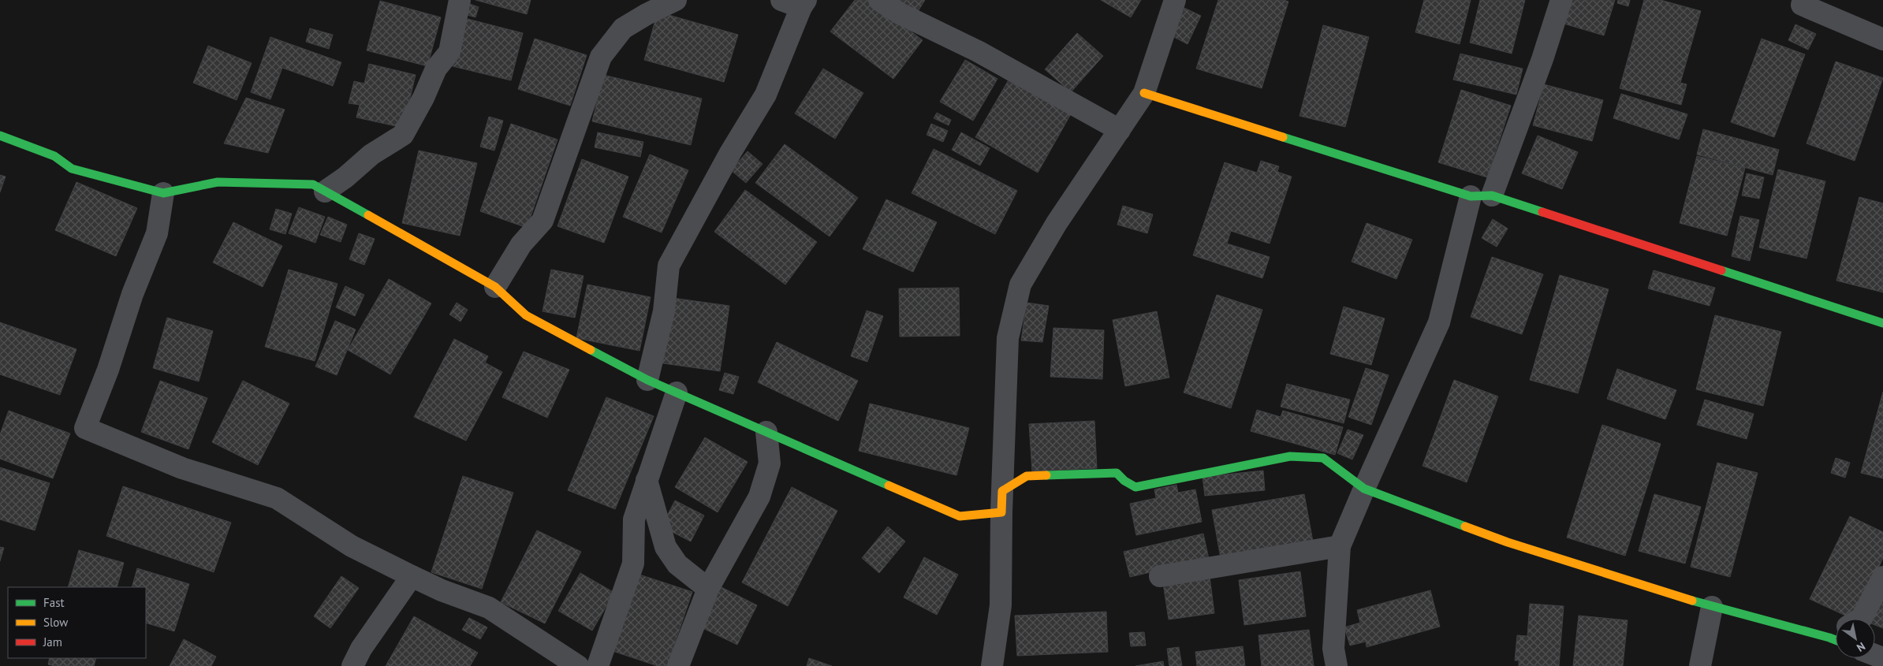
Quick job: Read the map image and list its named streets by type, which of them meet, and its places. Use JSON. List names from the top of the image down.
{
  "legend": ["Fast", "Slow", "Jam"],
  "north": "bottom right"
}
